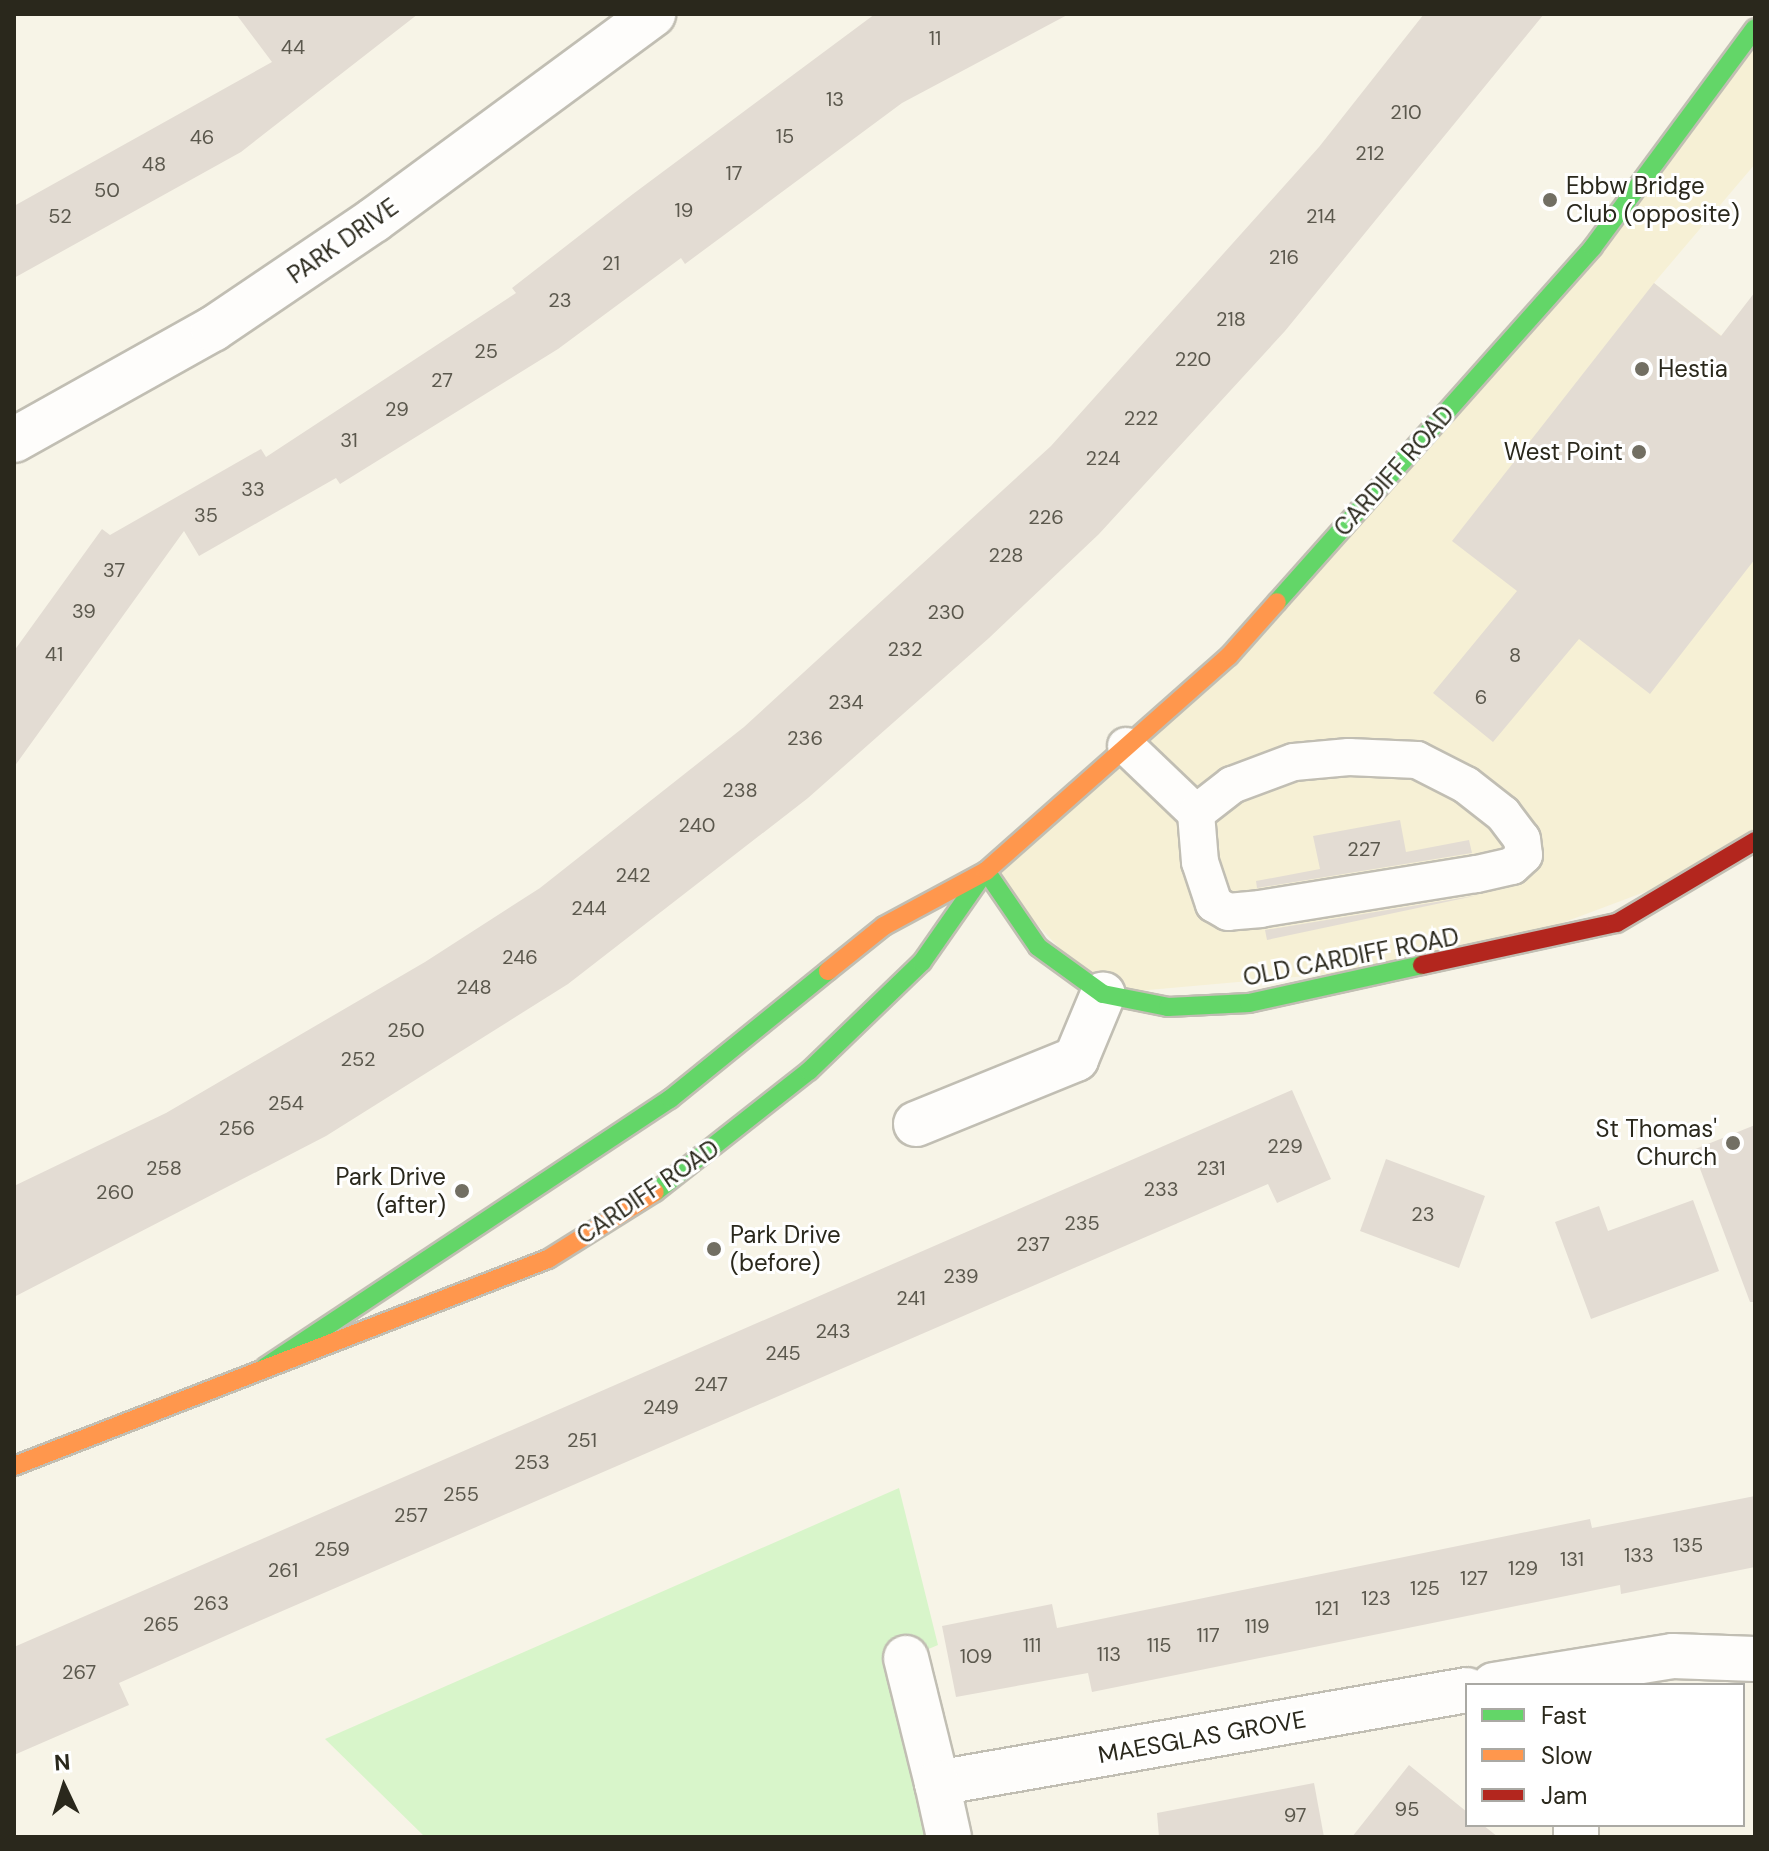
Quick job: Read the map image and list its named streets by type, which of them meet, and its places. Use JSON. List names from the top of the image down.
{
  "streets": {
    "main road": ["CARDIFF ROAD", "OLD CARDIFF ROAD"],
    "street": ["PARK DRIVE", "MAESGLAS GROVE"]
  },
  "crossings": [
    ["CARDIFF ROAD", "OLD CARDIFF ROAD"]
  ],
  "places": [
    "Ebbw Bridge Club (opposite)",
    "Hestia",
    "West Point",
    "St Thomas' Church",
    "Park Drive (after)",
    "Park Drive (before)"
  ],
  "house_numbers": [
    "11",
    "44",
    "13",
    "210",
    "15",
    "46",
    "212",
    "48",
    "17",
    "50",
    "19",
    "52",
    "214",
    "216",
    "21",
    "23",
    "218",
    "25",
    "220",
    "27",
    "29",
    "222",
    "31",
    "224",
    "33",
    "35",
    "226",
    "228",
    "37",
    "39",
    "230",
    "232",
    "41",
    "8",
    "6",
    "234",
    "236",
    "238",
    "240",
    "227",
    "242",
    "244",
    "246",
    "248",
    "250",
    "252",
    "254",
    "256",
    "229",
    "258",
    "231",
    "233",
    "260",
    "23",
    "235",
    "237",
    "239",
    "241",
    "243",
    "245",
    "247",
    "249",
    "251",
    "253",
    "255",
    "257",
    "135",
    "259",
    "133",
    "131",
    "129",
    "261",
    "127",
    "125",
    "123",
    "263",
    "121",
    "265",
    "119",
    "117",
    "111",
    "115",
    "113",
    "109",
    "267",
    "95",
    "97"
  ],
  "legend": ["Fast", "Slow", "Jam"],
  "north": "top"
}
